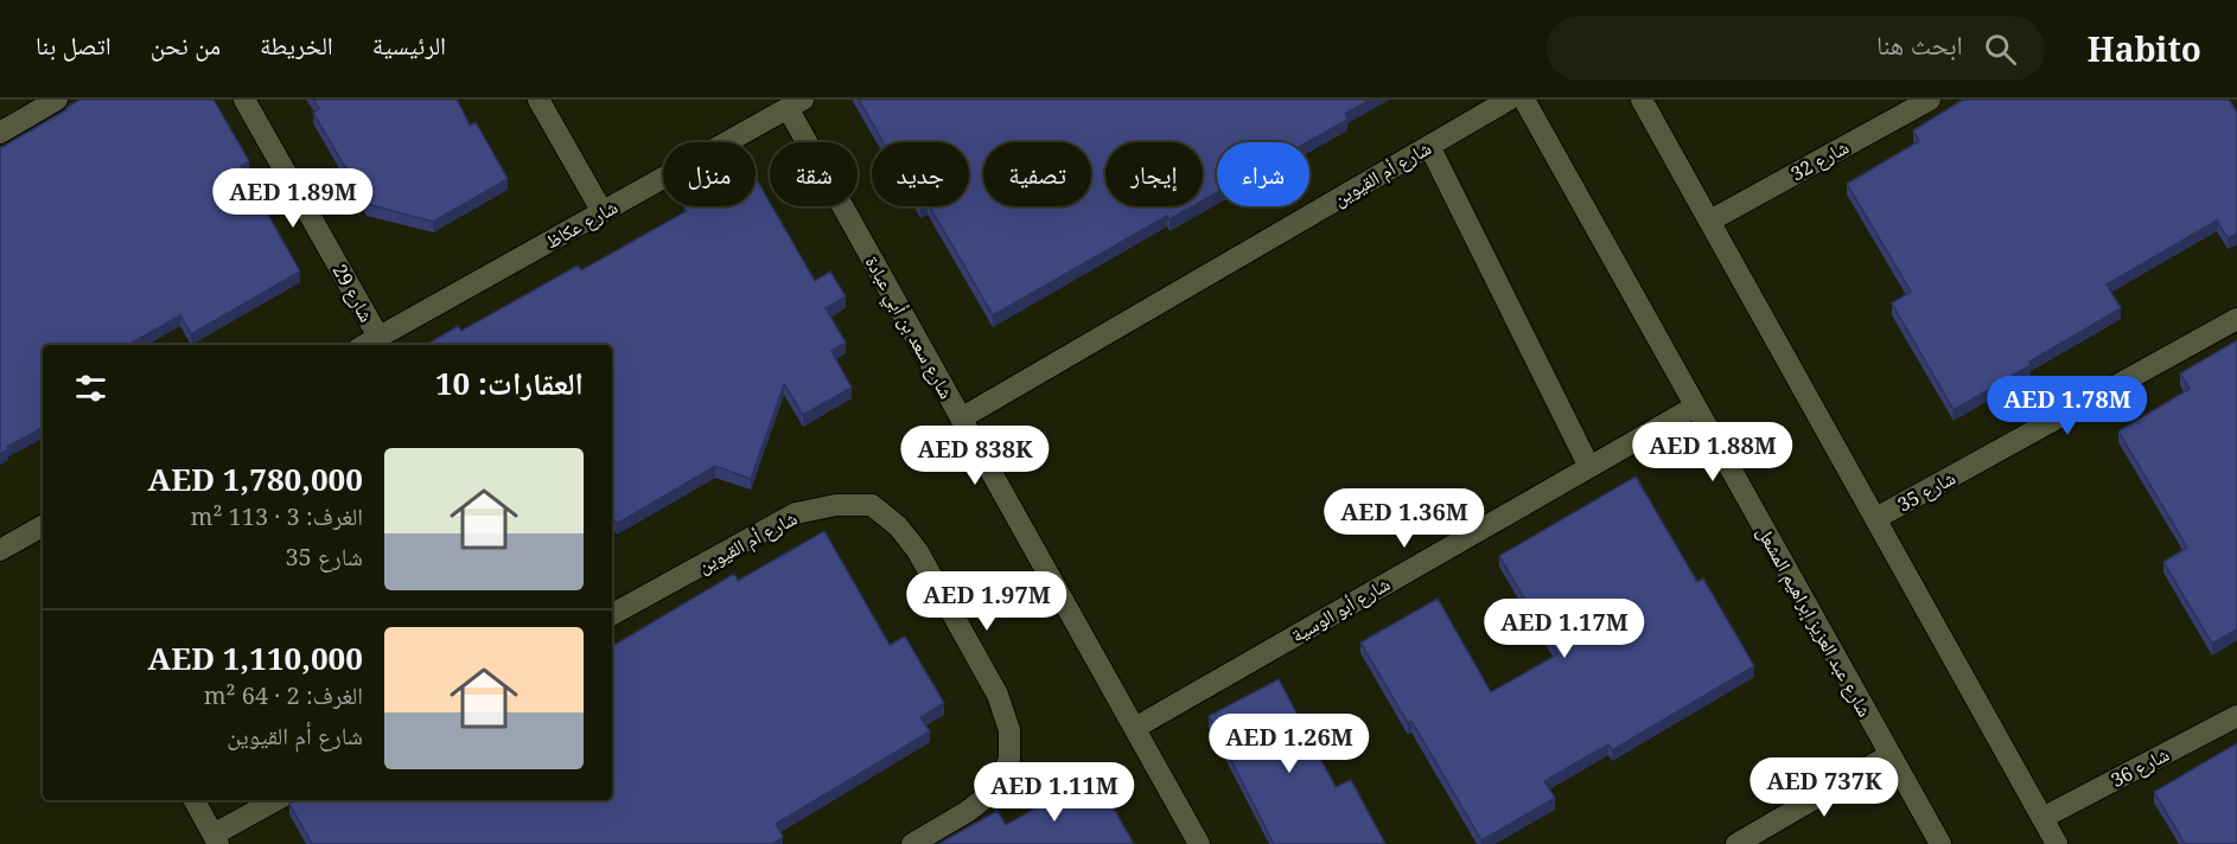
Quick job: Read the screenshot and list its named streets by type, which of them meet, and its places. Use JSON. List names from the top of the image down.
{
  "streets": {
    "street": [
      "شارع 32",
      "شارع أم القيوين",
      "شارع عكاظ",
      "شارع 29",
      "شارع سعد بن أبي عبادة",
      "شارع 35",
      "شارع أبو الوسية",
      "شارع عبد العزيز إبراهيم المشعل",
      "شارع 36"
    ]
  },
  "crossings": [
    ["شارع أم القيوين", "شارع سعد بن أبي عبادة"],
    ["شارع عكاظ", "شارع 29"],
    ["شارع عكاظ", "شارع سعد بن أبي عبادة"],
    ["شارع سعد بن أبي عبادة", "شارع أبو الوسية"],
    ["شارع أبو الوسية", "شارع عبد العزيز إبراهيم المشعل"]
  ],
  "page": {
    "header": "Habito",
    "search": "ابحث هنا",
    "nav": [
      "الرئيسية",
      "الخريطة",
      "من نحن",
      "اتصل بنا"
    ],
    "chip": [
      "شراء",
      "إيجار",
      "تصفية",
      "جديد",
      "شقة",
      "منزل"
    ],
    "price": [
      "AED 1.89M",
      "AED 1.78M",
      "AED 1.88M",
      "AED 838K",
      "AED 1.36M",
      "AED 1.97M",
      "AED 1.17M",
      "AED 1.26M",
      "AED 737K",
      "AED 1.11M"
    ],
    "heading": "العقارات: 10",
    "list": [
      {
        "name": "AED 1,780,000",
        "note": "الغرف: 3 · 113 m² · شارع 35"
      },
      {
        "name": "AED 1,110,000",
        "note": "الغرف: 2 · 64 m² · شارع أم القيوين"
      }
    ]
  }
}
